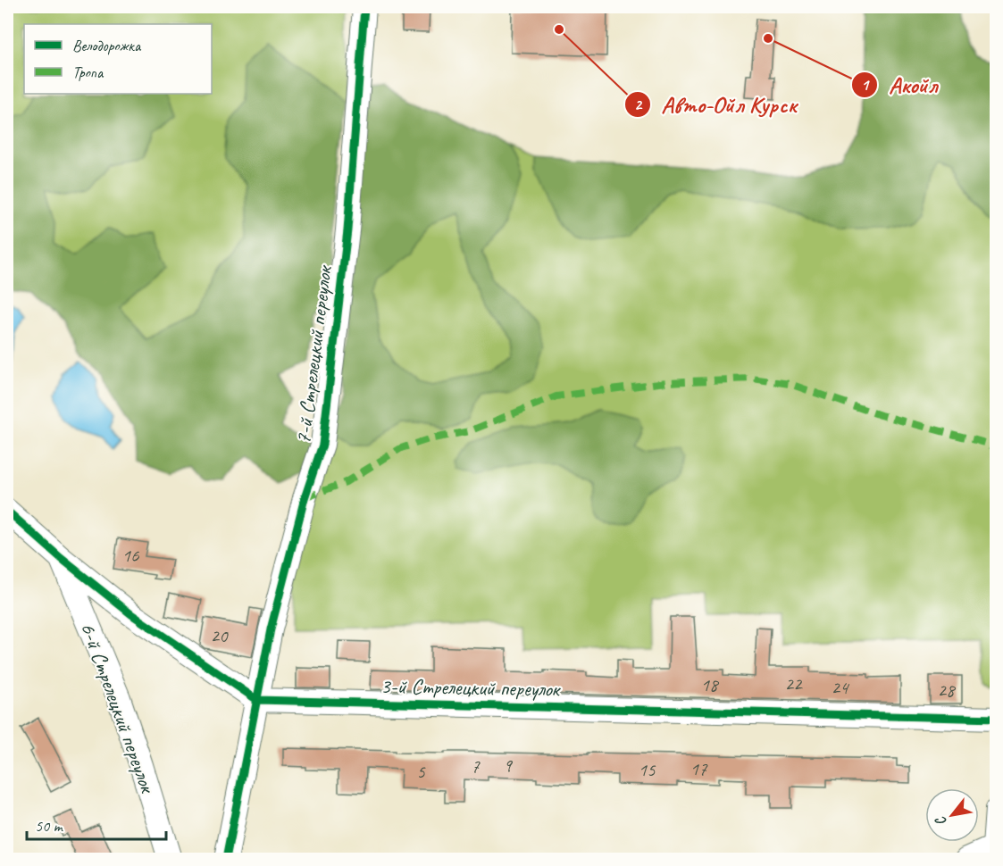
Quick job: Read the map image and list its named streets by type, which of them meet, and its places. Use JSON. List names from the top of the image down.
{
  "streets": {
    "street": ["7-й Стрелецкий переулок", "3-й Стрелецкий переулок", "6-й Стрелецкий переулок"]
  },
  "crossings": [
    ["7-й Стрелецкий переулок", "3-й Стрелецкий переулок"]
  ],
  "places": ["Авто-Ойл Курск", "Акойл"],
  "house_numbers": [
    "16",
    "20",
    "22",
    "18",
    "24",
    "28",
    "9",
    "7",
    "17",
    "15",
    "5"
  ],
  "legend": ["Велодорожка", "Тропа"],
  "scale_bar": "50 m",
  "north": "bottom left"
}
